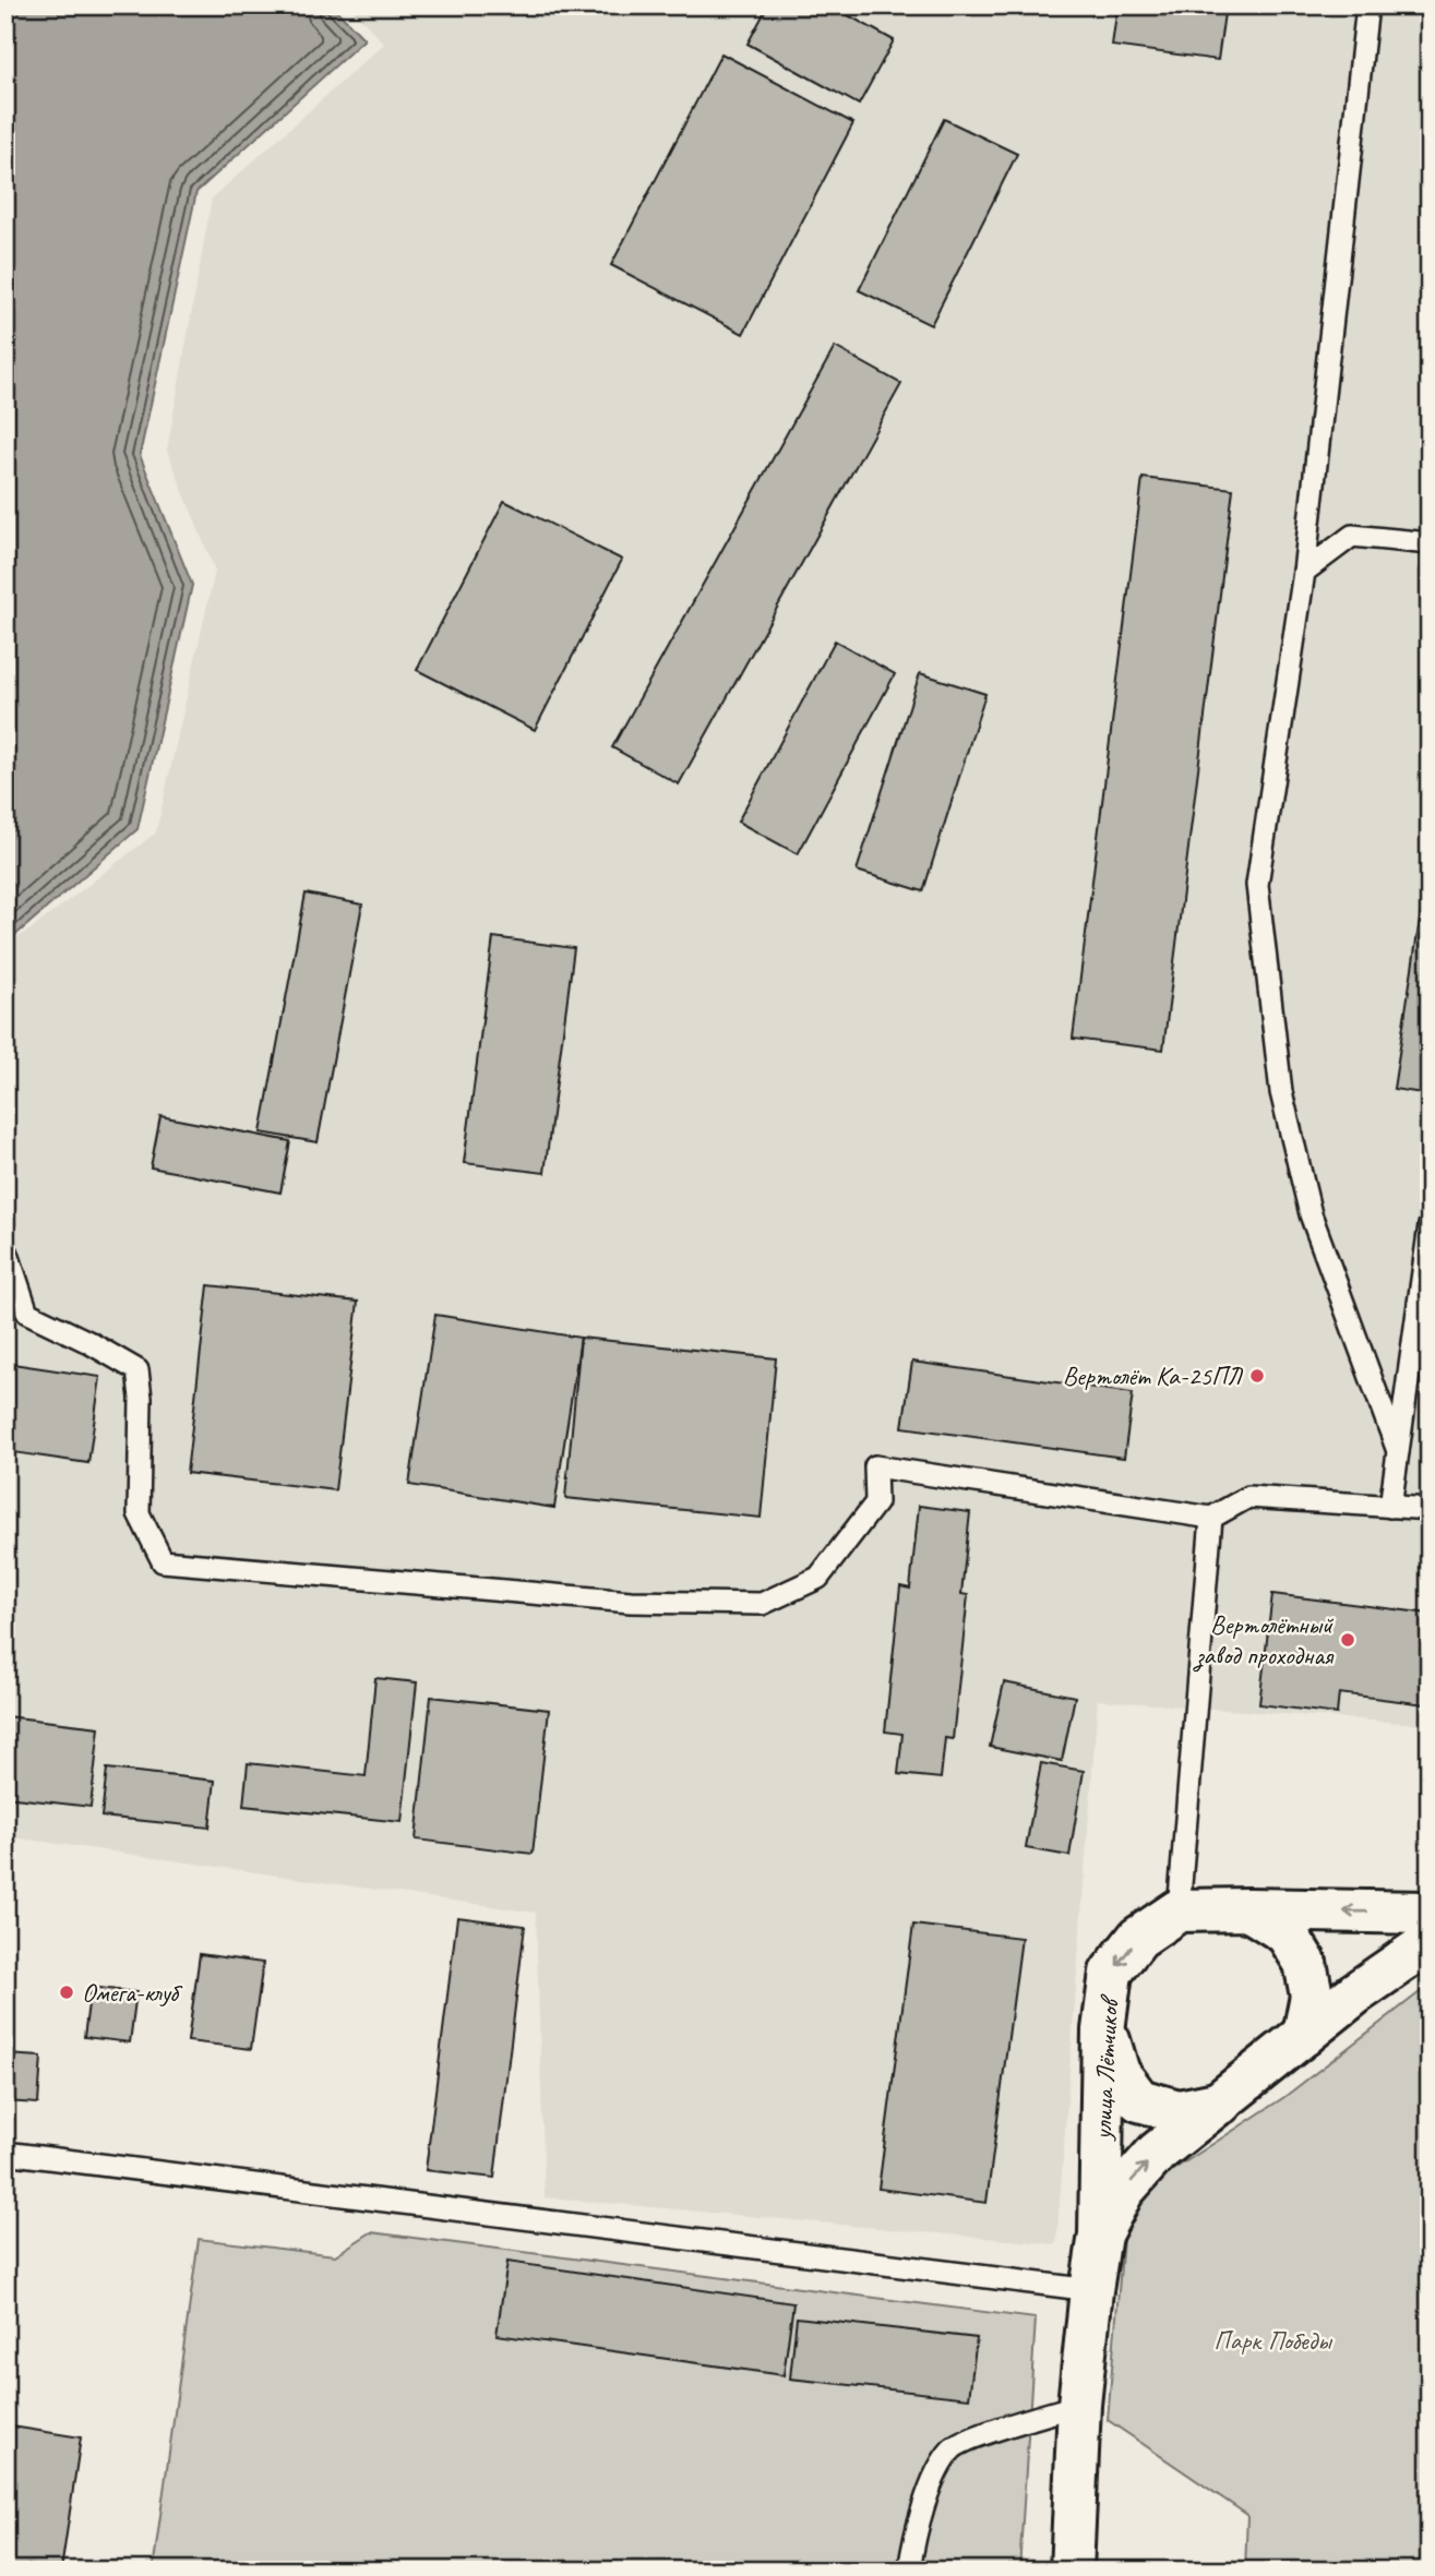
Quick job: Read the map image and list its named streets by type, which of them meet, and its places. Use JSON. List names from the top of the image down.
{
  "streets": {
    "main road": ["улица Лётчиков"]
  },
  "parks": ["Парк Победы"],
  "places": ["Вертолёт Ка-25ПЛ", "Вертолётный завод проходная", "Омега-клуб"]
}
